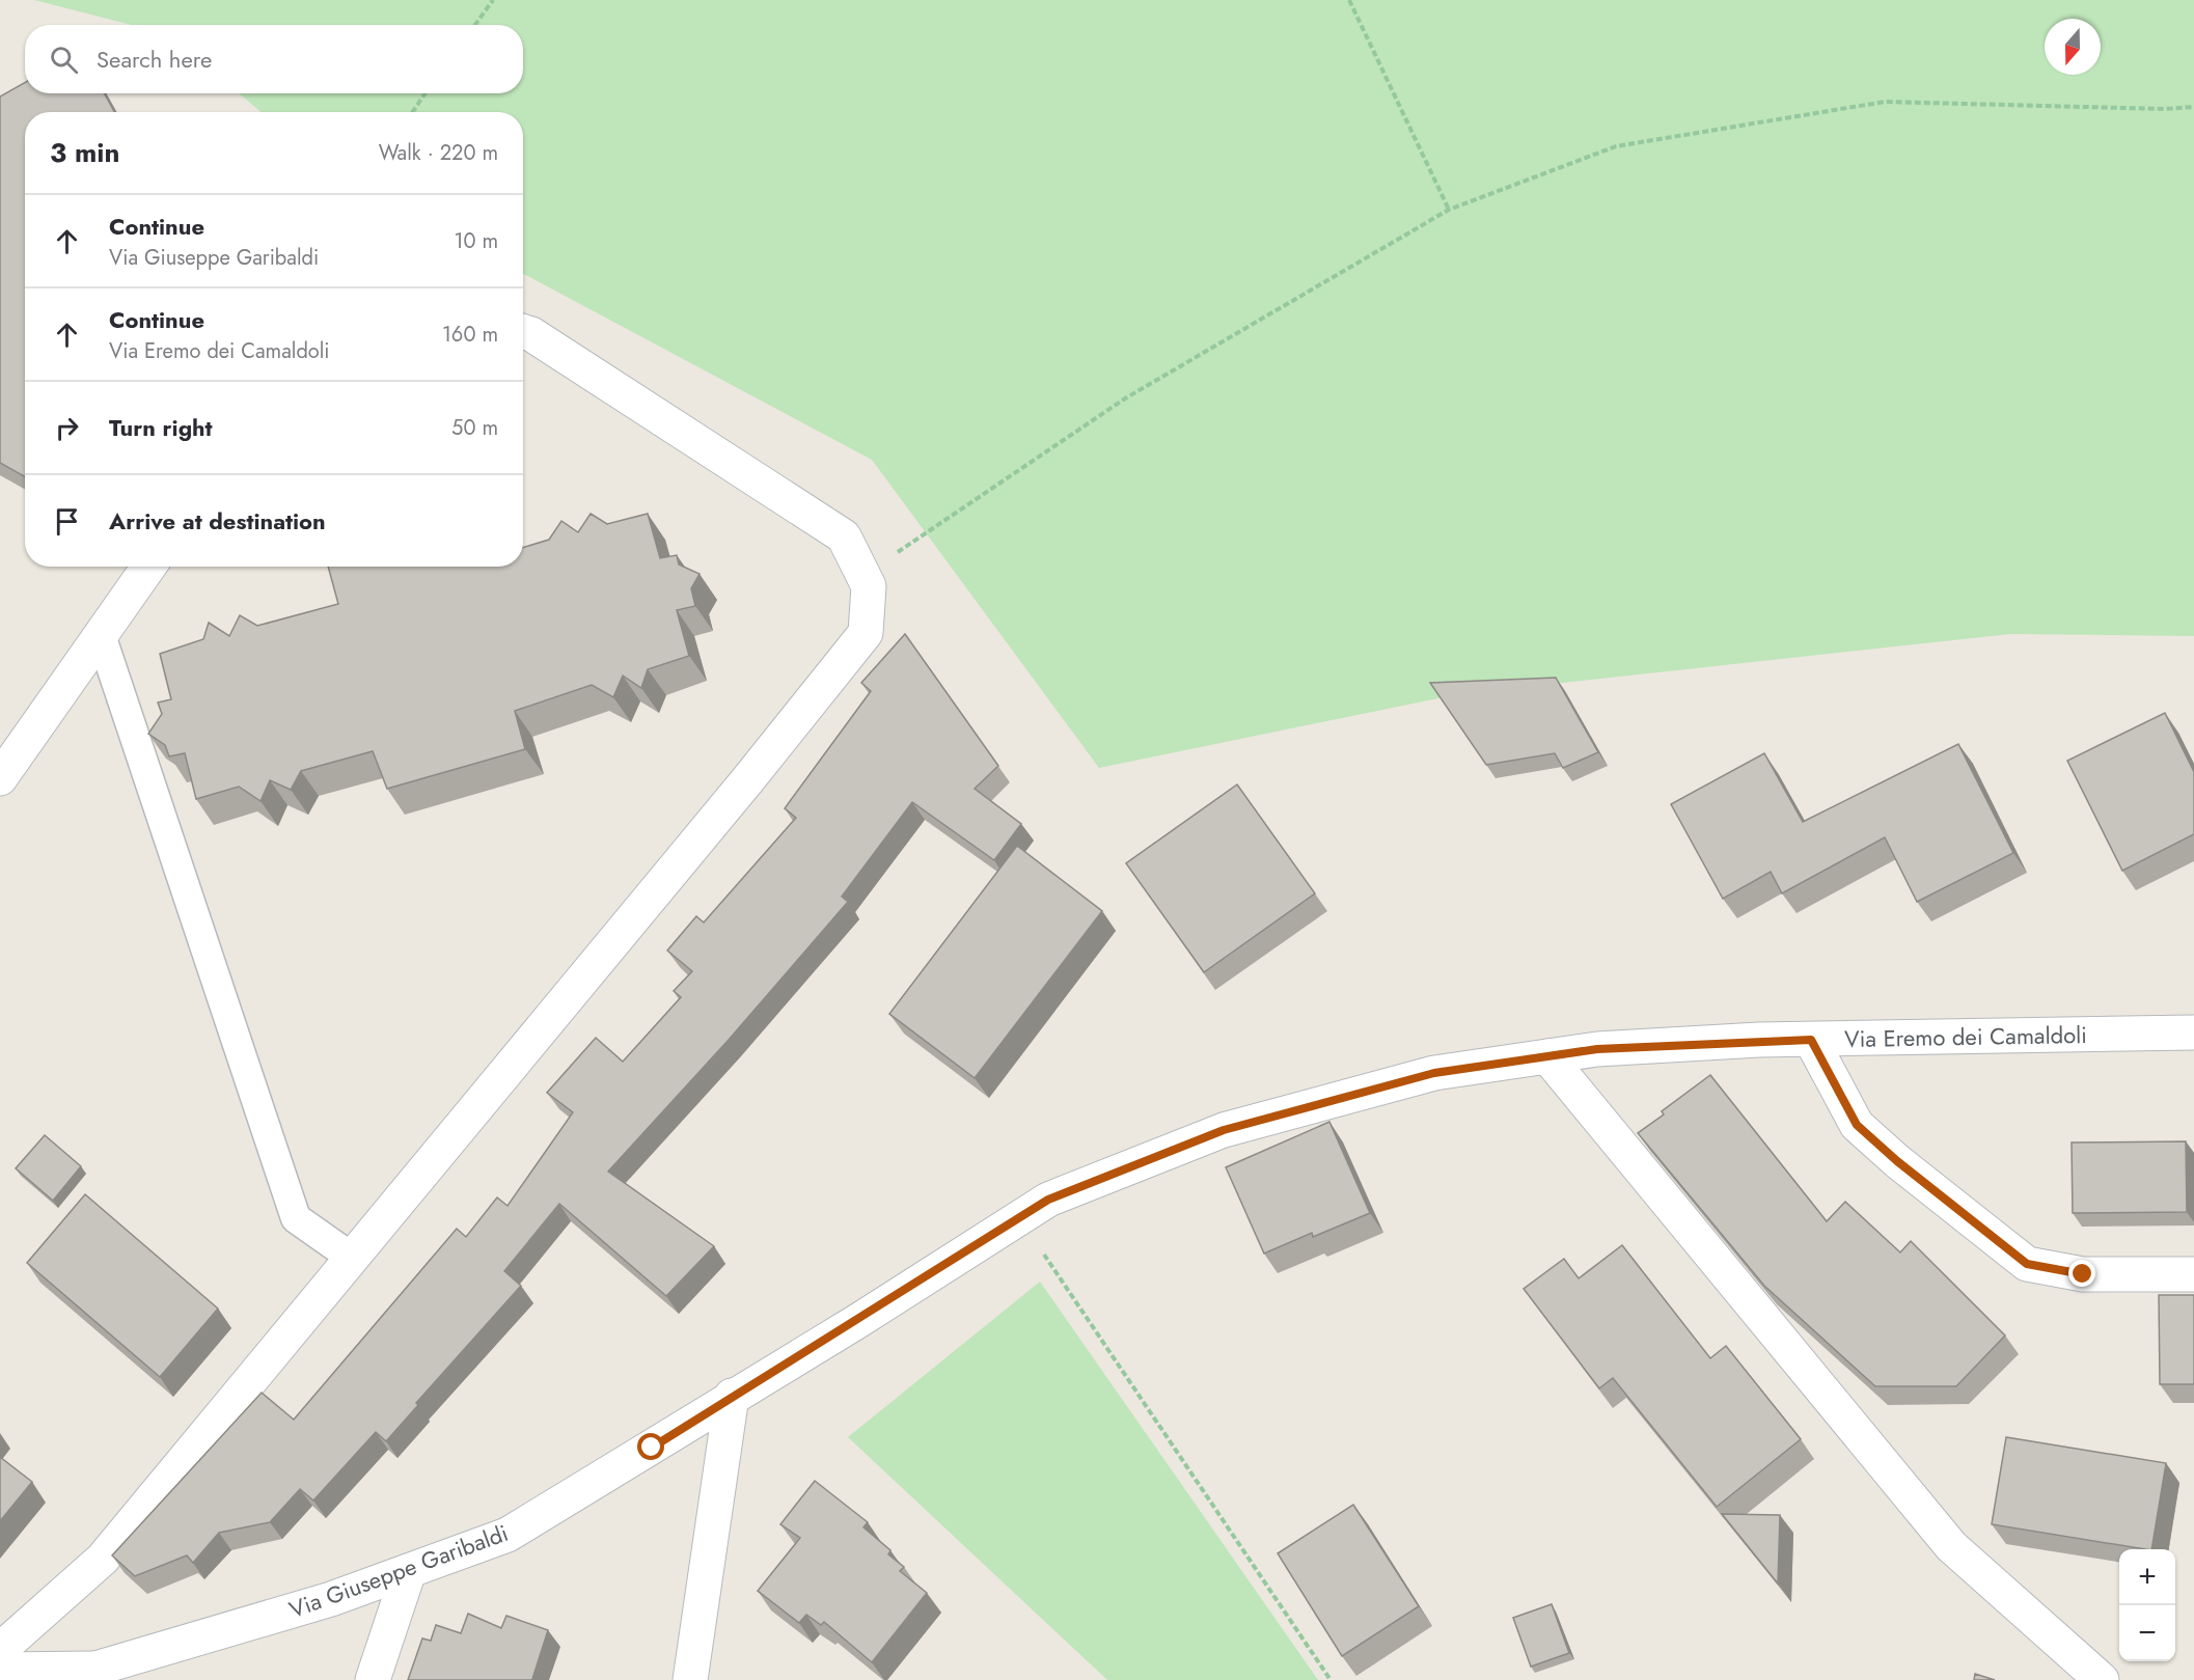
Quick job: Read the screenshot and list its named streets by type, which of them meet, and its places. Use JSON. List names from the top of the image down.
{
  "streets": {
    "street": ["Via Eremo dei Camaldoli", "Via Giuseppe Garibaldi"]
  },
  "crossings": [
    ["Via Eremo dei Camaldoli", "Via Giuseppe Garibaldi"]
  ],
  "north": "bottom",
  "page": {
    "search": "Search here",
    "heading": ["3 min", "Walk · 220 m"],
    "list": [
      ["Continue", "Via Giuseppe Garibaldi", "10 m"],
      ["Continue", "Via Eremo dei Camaldoli", "160 m"],
      ["Turn right", "50 m"],
      "Arrive at destination"
    ],
    "map_buttons": ["+", "−"]
  }
}
